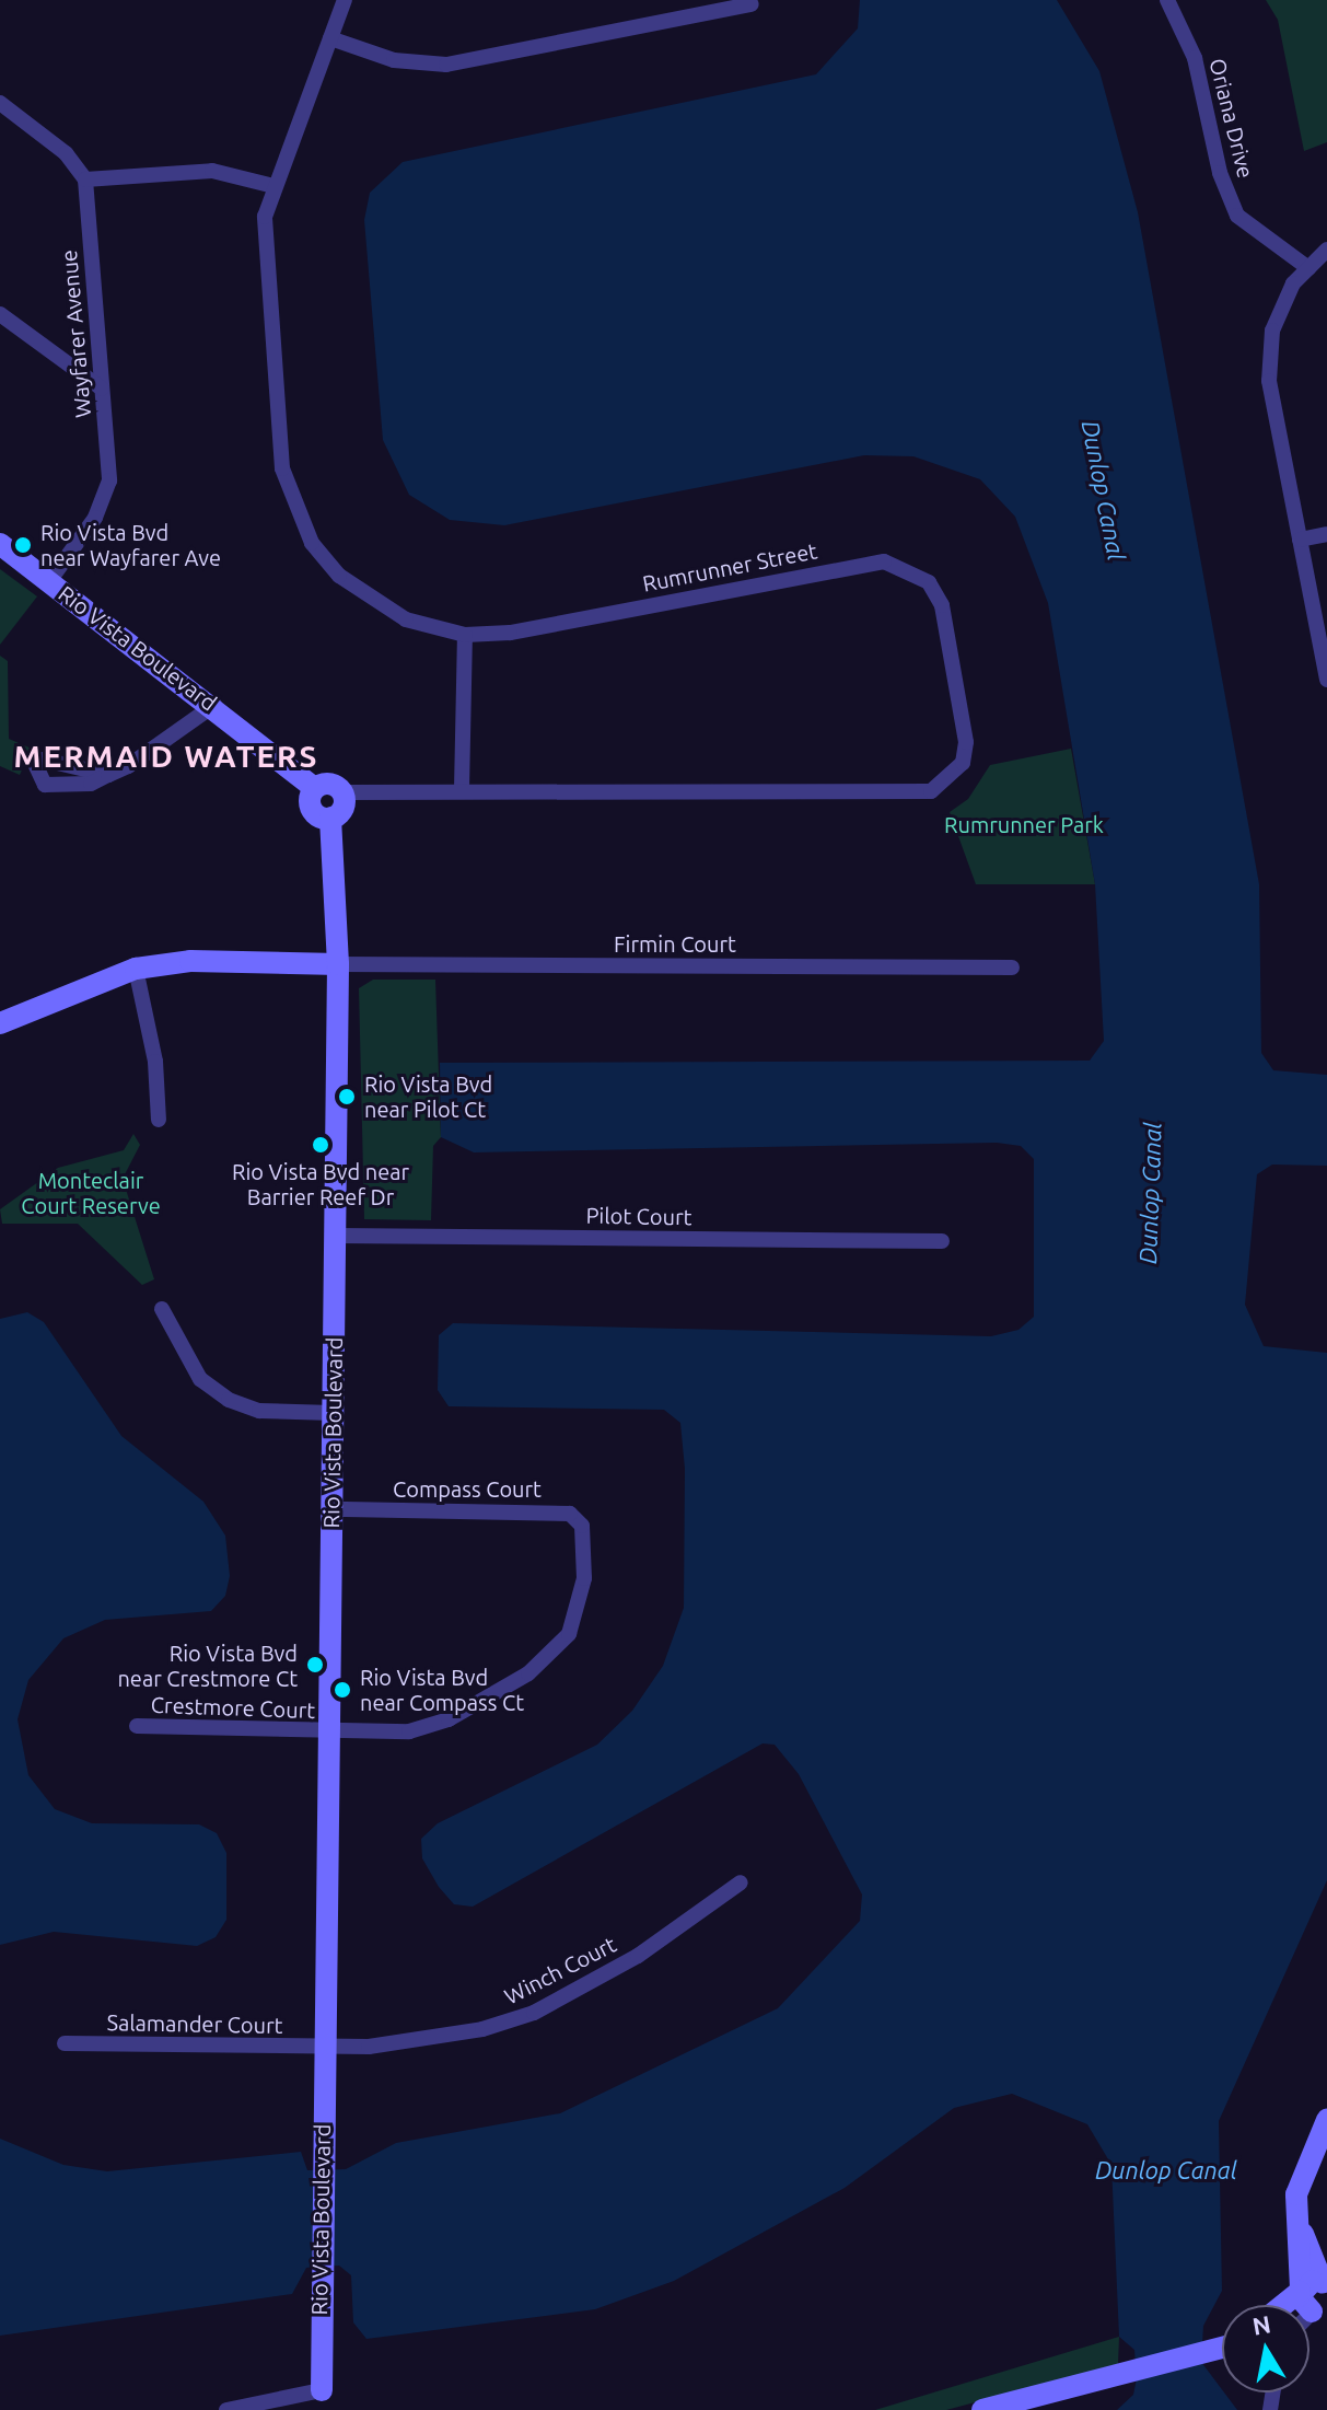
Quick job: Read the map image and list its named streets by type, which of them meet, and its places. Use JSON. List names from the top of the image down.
{
  "streets": {
    "street": [
      "Oriana Drive",
      "Wayfarer Avenue",
      "Rumrunner Street",
      "Rio Vista Boulevard",
      "Firmin Court",
      "Pilot Court",
      "Compass Court",
      "Crestmore Court",
      "Winch Court",
      "Salamander Court"
    ]
  },
  "crossings": [
    ["Wayfarer Avenue", "Rio Vista Boulevard"],
    ["Rumrunner Street", "Rio Vista Boulevard"],
    ["Rio Vista Boulevard", "Firmin Court"],
    ["Rio Vista Boulevard", "Pilot Court"],
    ["Rio Vista Boulevard", "Compass Court"],
    ["Rio Vista Boulevard", "Crestmore Court"],
    ["Rio Vista Boulevard", "Winch Court"],
    ["Rio Vista Boulevard", "Salamander Court"],
    ["Compass Court", "Crestmore Court"],
    ["Winch Court", "Salamander Court"]
  ],
  "districts": ["MERMAID WATERS"],
  "water": ["Dunlop Canal"],
  "parks": ["Rumrunner Park", "Monteclair Court Reserve"],
  "places": [
    "Rio Vista Bvd near Wayfarer Ave",
    "Rio Vista Bvd near Pilot Ct",
    "Rio Vista Bvd near Barrier Reef Dr",
    "Rio Vista Bvd near Crestmore Ct",
    "Rio Vista Bvd near Compass Ct"
  ],
  "north": "top"
}
